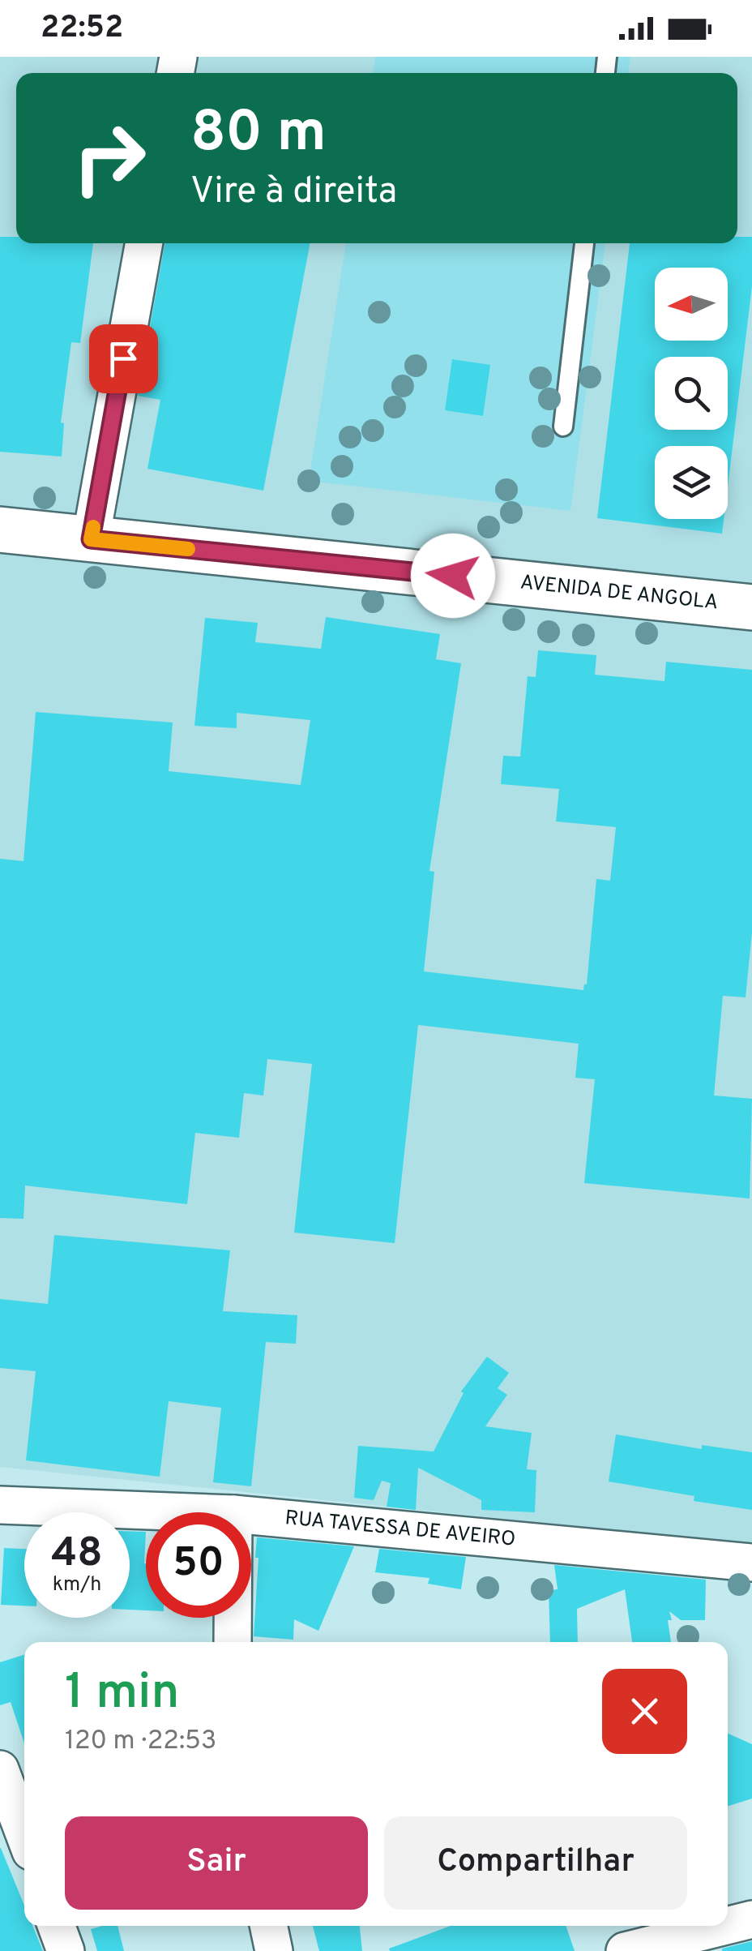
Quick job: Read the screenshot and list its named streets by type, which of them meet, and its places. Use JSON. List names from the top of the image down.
{
  "streets": {
    "main road": ["AVENIDA DE ANGOLA"],
    "street": ["RUA TAVESSA DE AVEIRO"]
  },
  "north": "left",
  "page": {
    "status": "22:52",
    "turn": ["80 m", "Vire à direita"],
    "speed": "48 km/h",
    "limit": "50",
    "heading": ["1 min", "120 m · 22:53"],
    "buttons": ["Sair", "Compartilhar"]
  }
}
